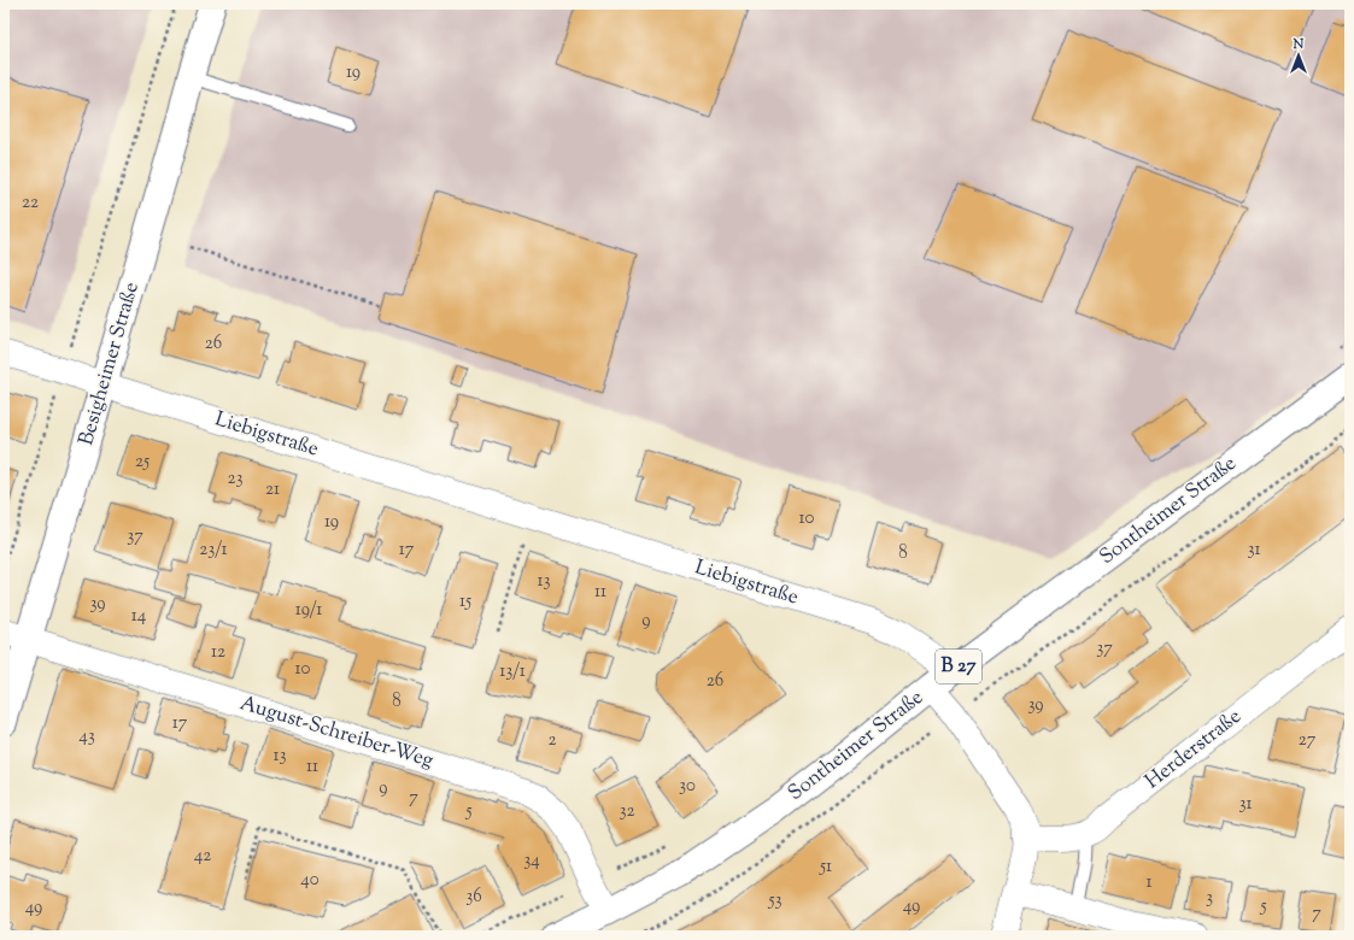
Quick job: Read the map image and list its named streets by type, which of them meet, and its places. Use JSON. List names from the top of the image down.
{
  "streets": {
    "main road": ["Besigheimer Straße", "Sontheimer Straße", "B 27"],
    "street": ["Liebigstraße", "August-Schreiber-Weg", "Herderstraße"]
  },
  "crossings": [
    ["Besigheimer Straße", "Liebigstraße"],
    ["Besigheimer Straße", "August-Schreiber-Weg"],
    ["Liebigstraße", "Sontheimer Straße"],
    ["Liebigstraße", "Herderstraße"],
    ["Sontheimer Straße", "August-Schreiber-Weg"]
  ],
  "house_numbers": [
    "19",
    "22",
    "26",
    "25",
    "23",
    "21",
    "10",
    "19",
    "37",
    "23/1",
    "17",
    "31",
    "8",
    "13",
    "11",
    "15",
    "39",
    "19/1",
    "14",
    "9",
    "37",
    "12",
    "10",
    "13/1",
    "26",
    "8",
    "39",
    "17",
    "43",
    "2",
    "27",
    "13",
    "11",
    "30",
    "9",
    "7",
    "31",
    "5",
    "32",
    "42",
    "34",
    "51",
    "40",
    "1",
    "36",
    "3",
    "53",
    "49",
    "5",
    "49",
    "7"
  ],
  "north": "top"
}
